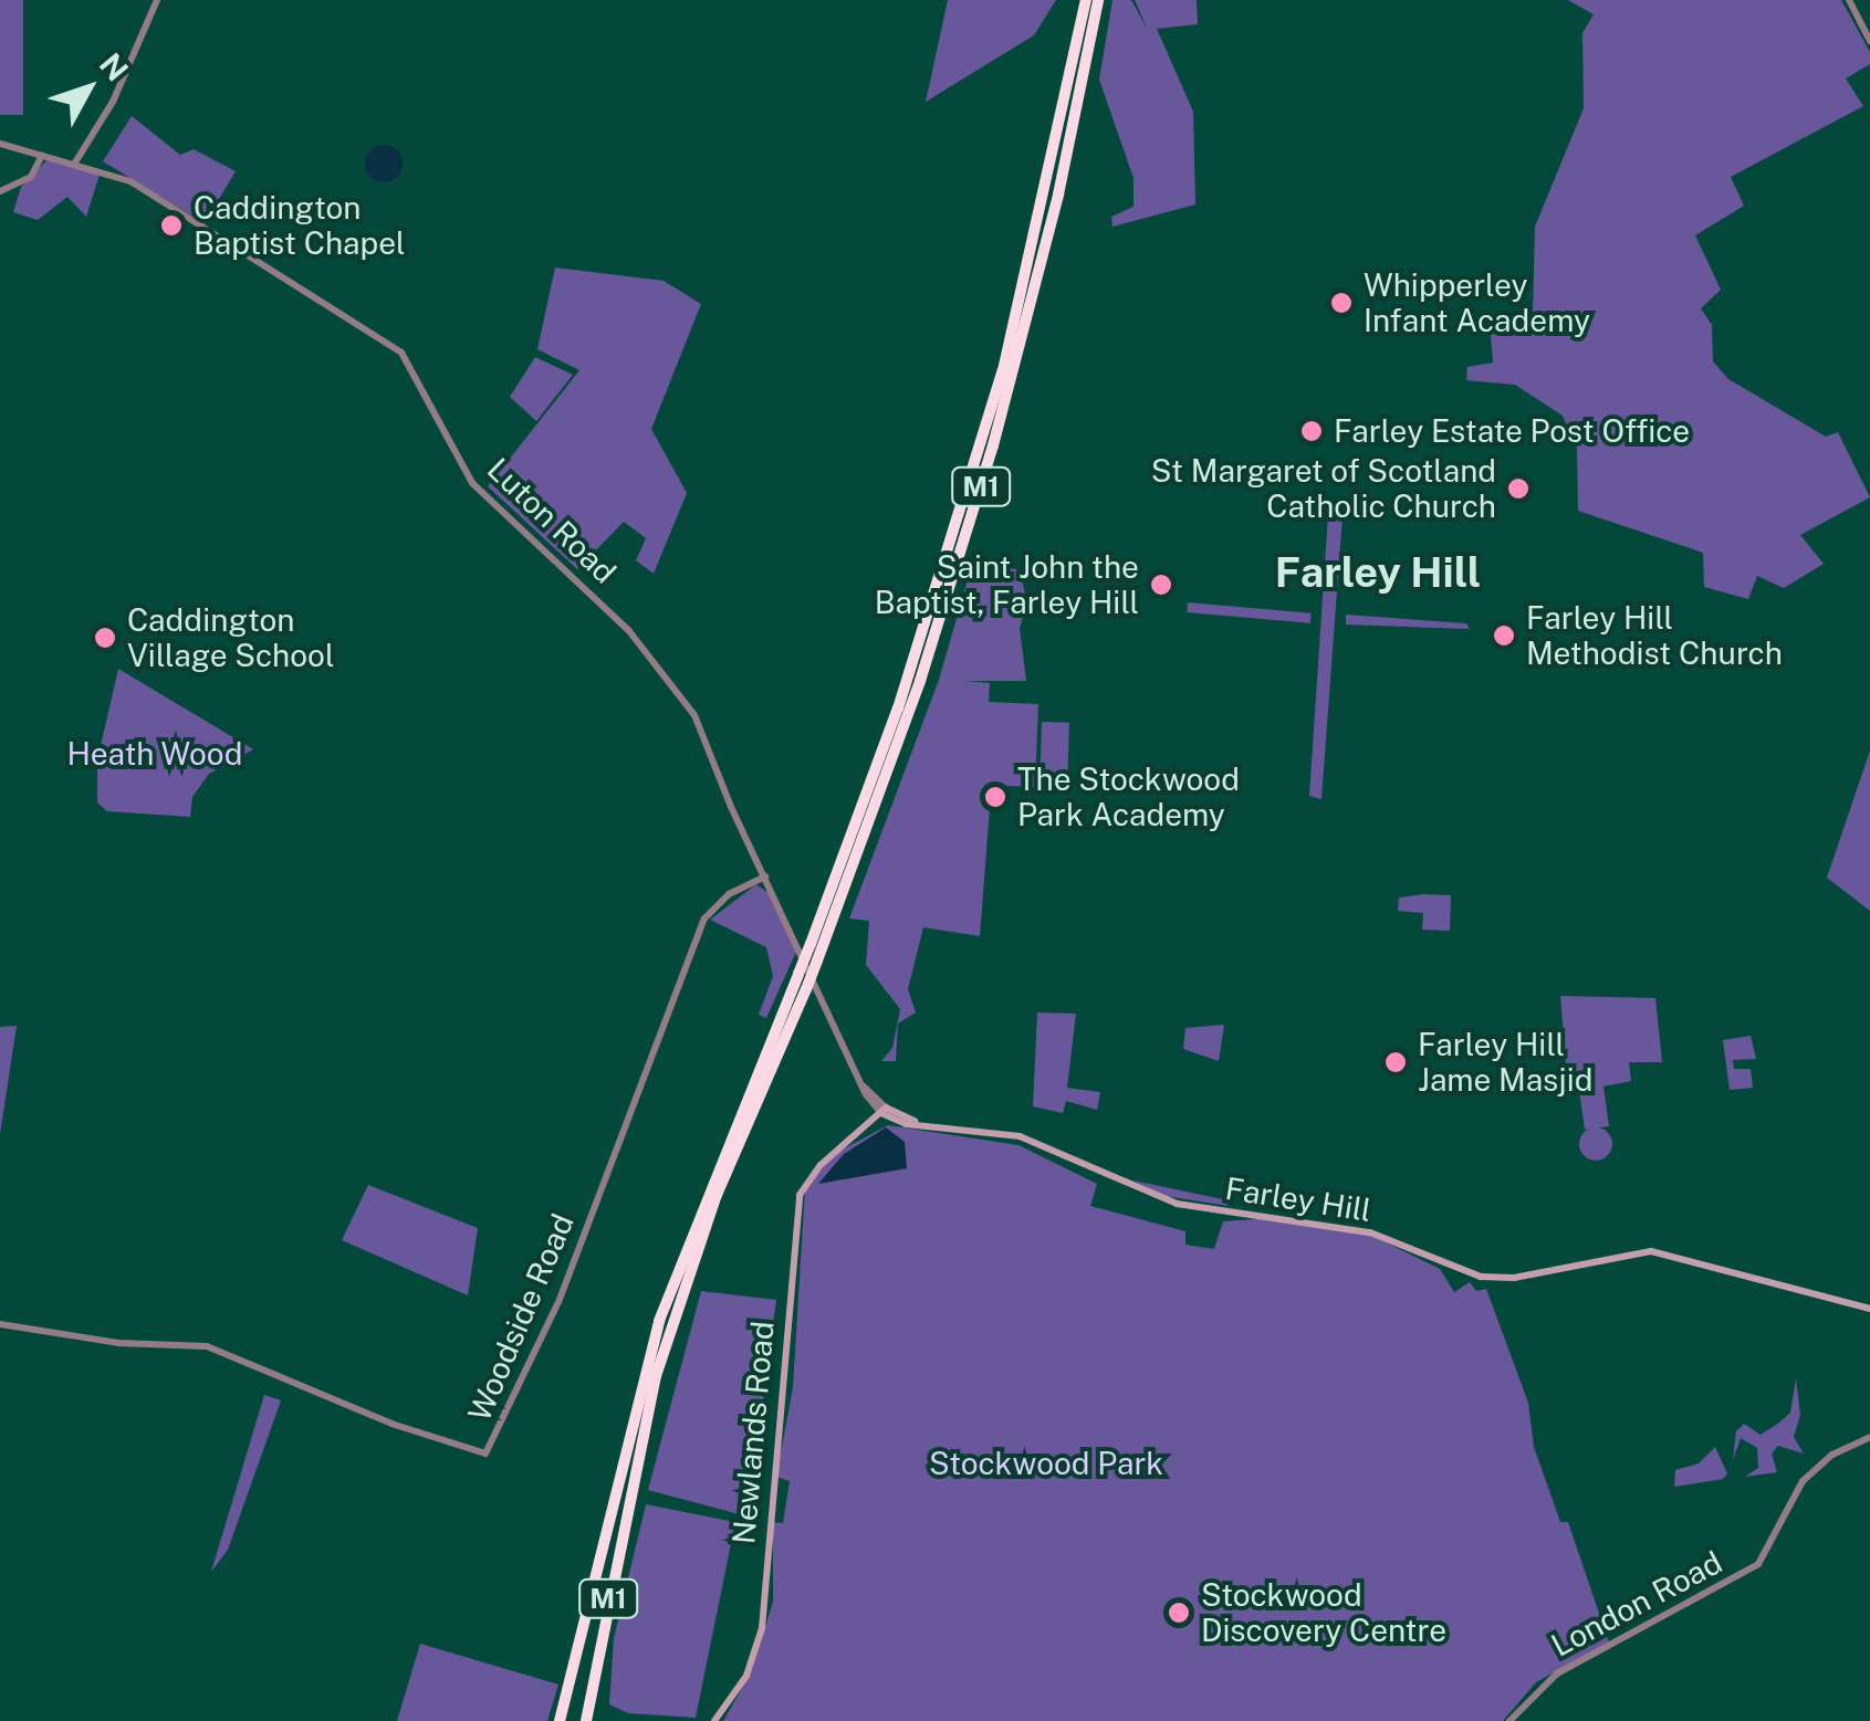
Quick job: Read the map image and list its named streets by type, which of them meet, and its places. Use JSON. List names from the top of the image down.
{
  "streets": {
    "highway": ["M1"],
    "main road": ["Farley Hill", "Newlands Road"],
    "street": ["Luton Road", "Woodside Road", "London Road"]
  },
  "crossings": [
    ["Luton Road", "Farley Hill"],
    ["Luton Road", "Woodside Road"],
    ["Luton Road", "Newlands Road"],
    ["Farley Hill", "Newlands Road"]
  ],
  "districts": ["Farley Hill"],
  "parks": ["Heath Wood", "Stockwood Park"],
  "places": [
    "Caddington Baptist Chapel",
    "Whipperley Infant Academy",
    "Farley Estate Post Office",
    "St Margaret of Scotland Catholic Church",
    "Saint John the Baptist, Farley Hill",
    "Farley Hill Methodist Church",
    "Caddington Village School",
    "The Stockwood Park Academy",
    "Farley Hill Jame Masjid",
    "Stockwood Discovery Centre"
  ],
  "north": "top right"
}
